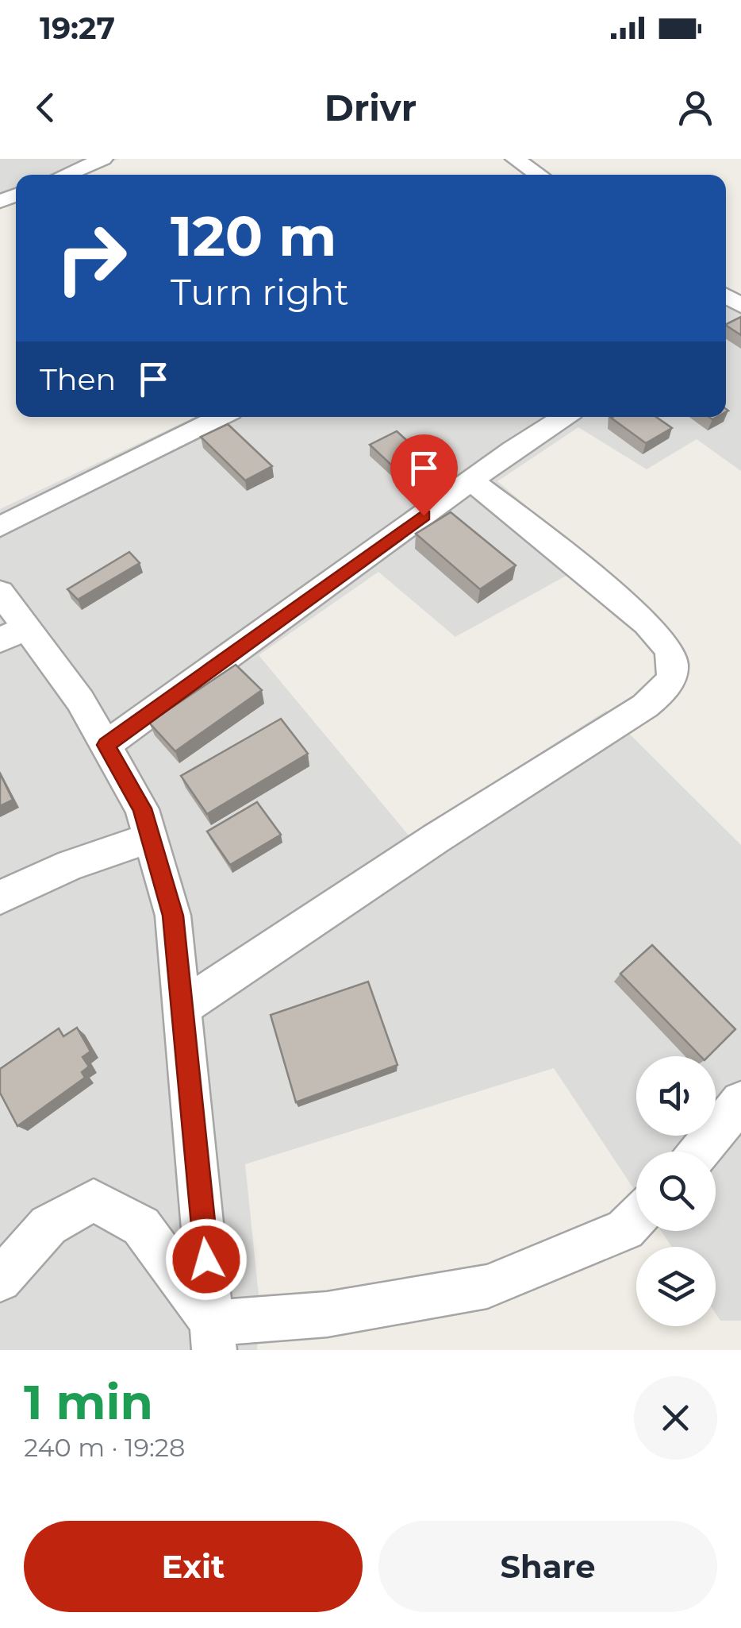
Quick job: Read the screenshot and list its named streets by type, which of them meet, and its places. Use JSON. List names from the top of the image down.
{
  "page": {
    "status": "19:27",
    "header": "Drivr",
    "turn": ["120 m", "Turn right"],
    "then": "Then",
    "heading": ["1 min", "240 m · 19:28"],
    "buttons": ["Exit", "Share"]
  }
}
